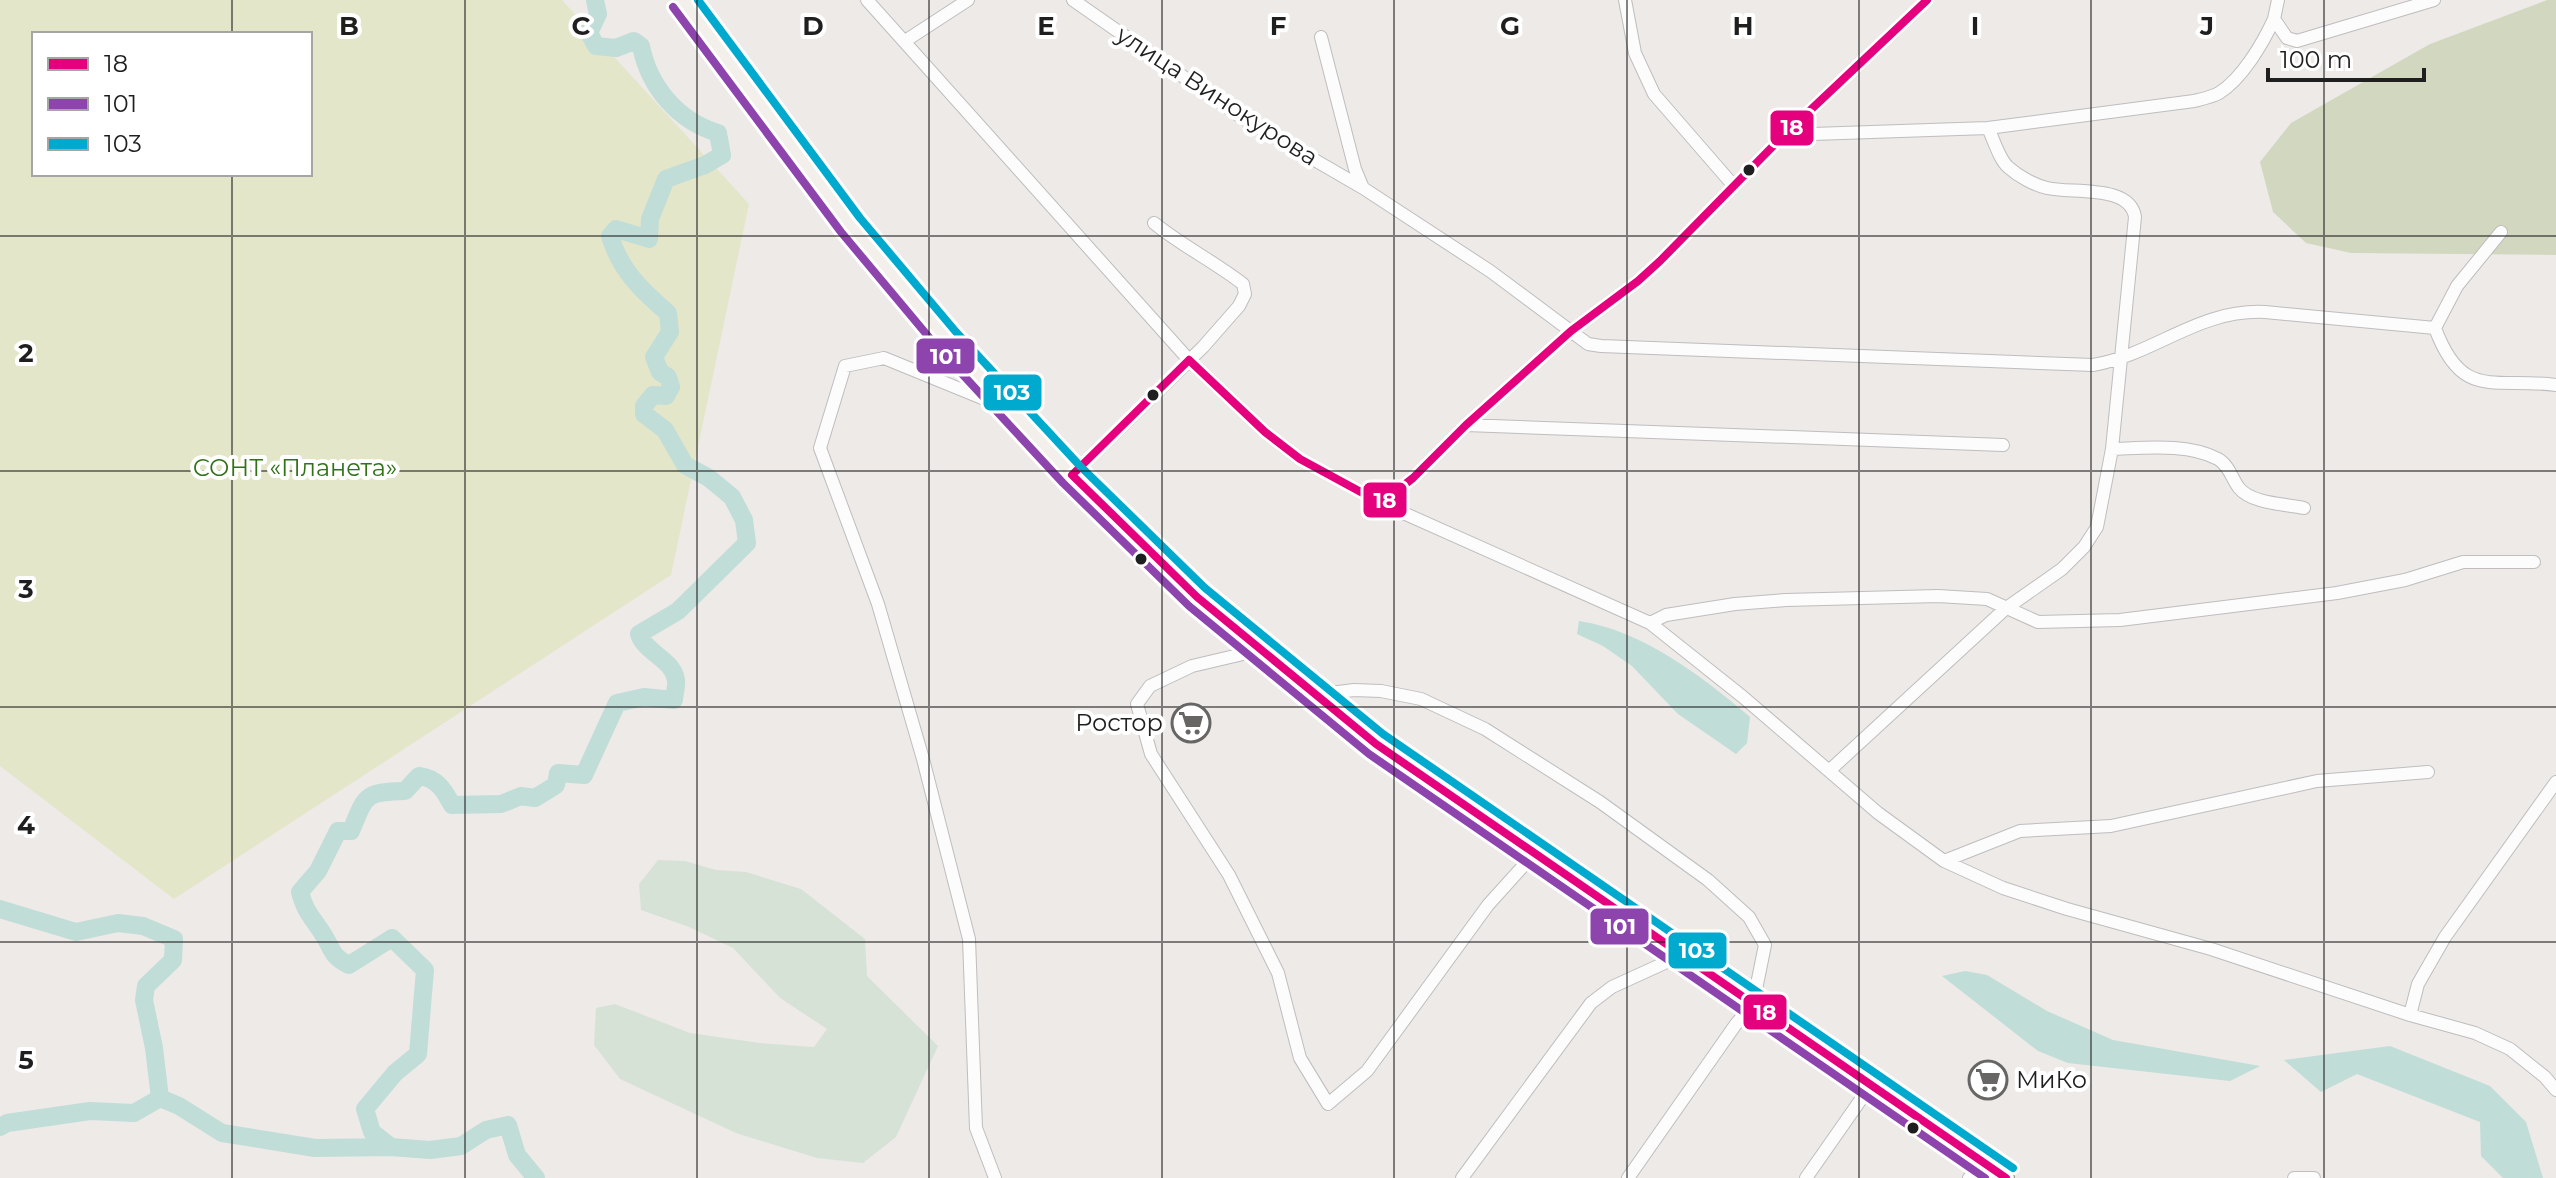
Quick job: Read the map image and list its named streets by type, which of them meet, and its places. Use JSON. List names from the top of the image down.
{
  "streets": {
    "street": ["улица Винокурова"]
  },
  "parks": ["СОНТ «Планета»"],
  "places": {
    "supermarket": ["Ростор", "МиКо"]
  },
  "lines": ["transit line 18", "transit line 103", "transit line 101"],
  "legend": ["18", "101", "103"],
  "scale_bar": "100 m",
  "grid": {
    "columns": [
      "B",
      "C",
      "D",
      "E",
      "F",
      "G",
      "H",
      "I",
      "J"
    ],
    "rows": [
      "2",
      "3",
      "4",
      "5"
    ]
  }
}
